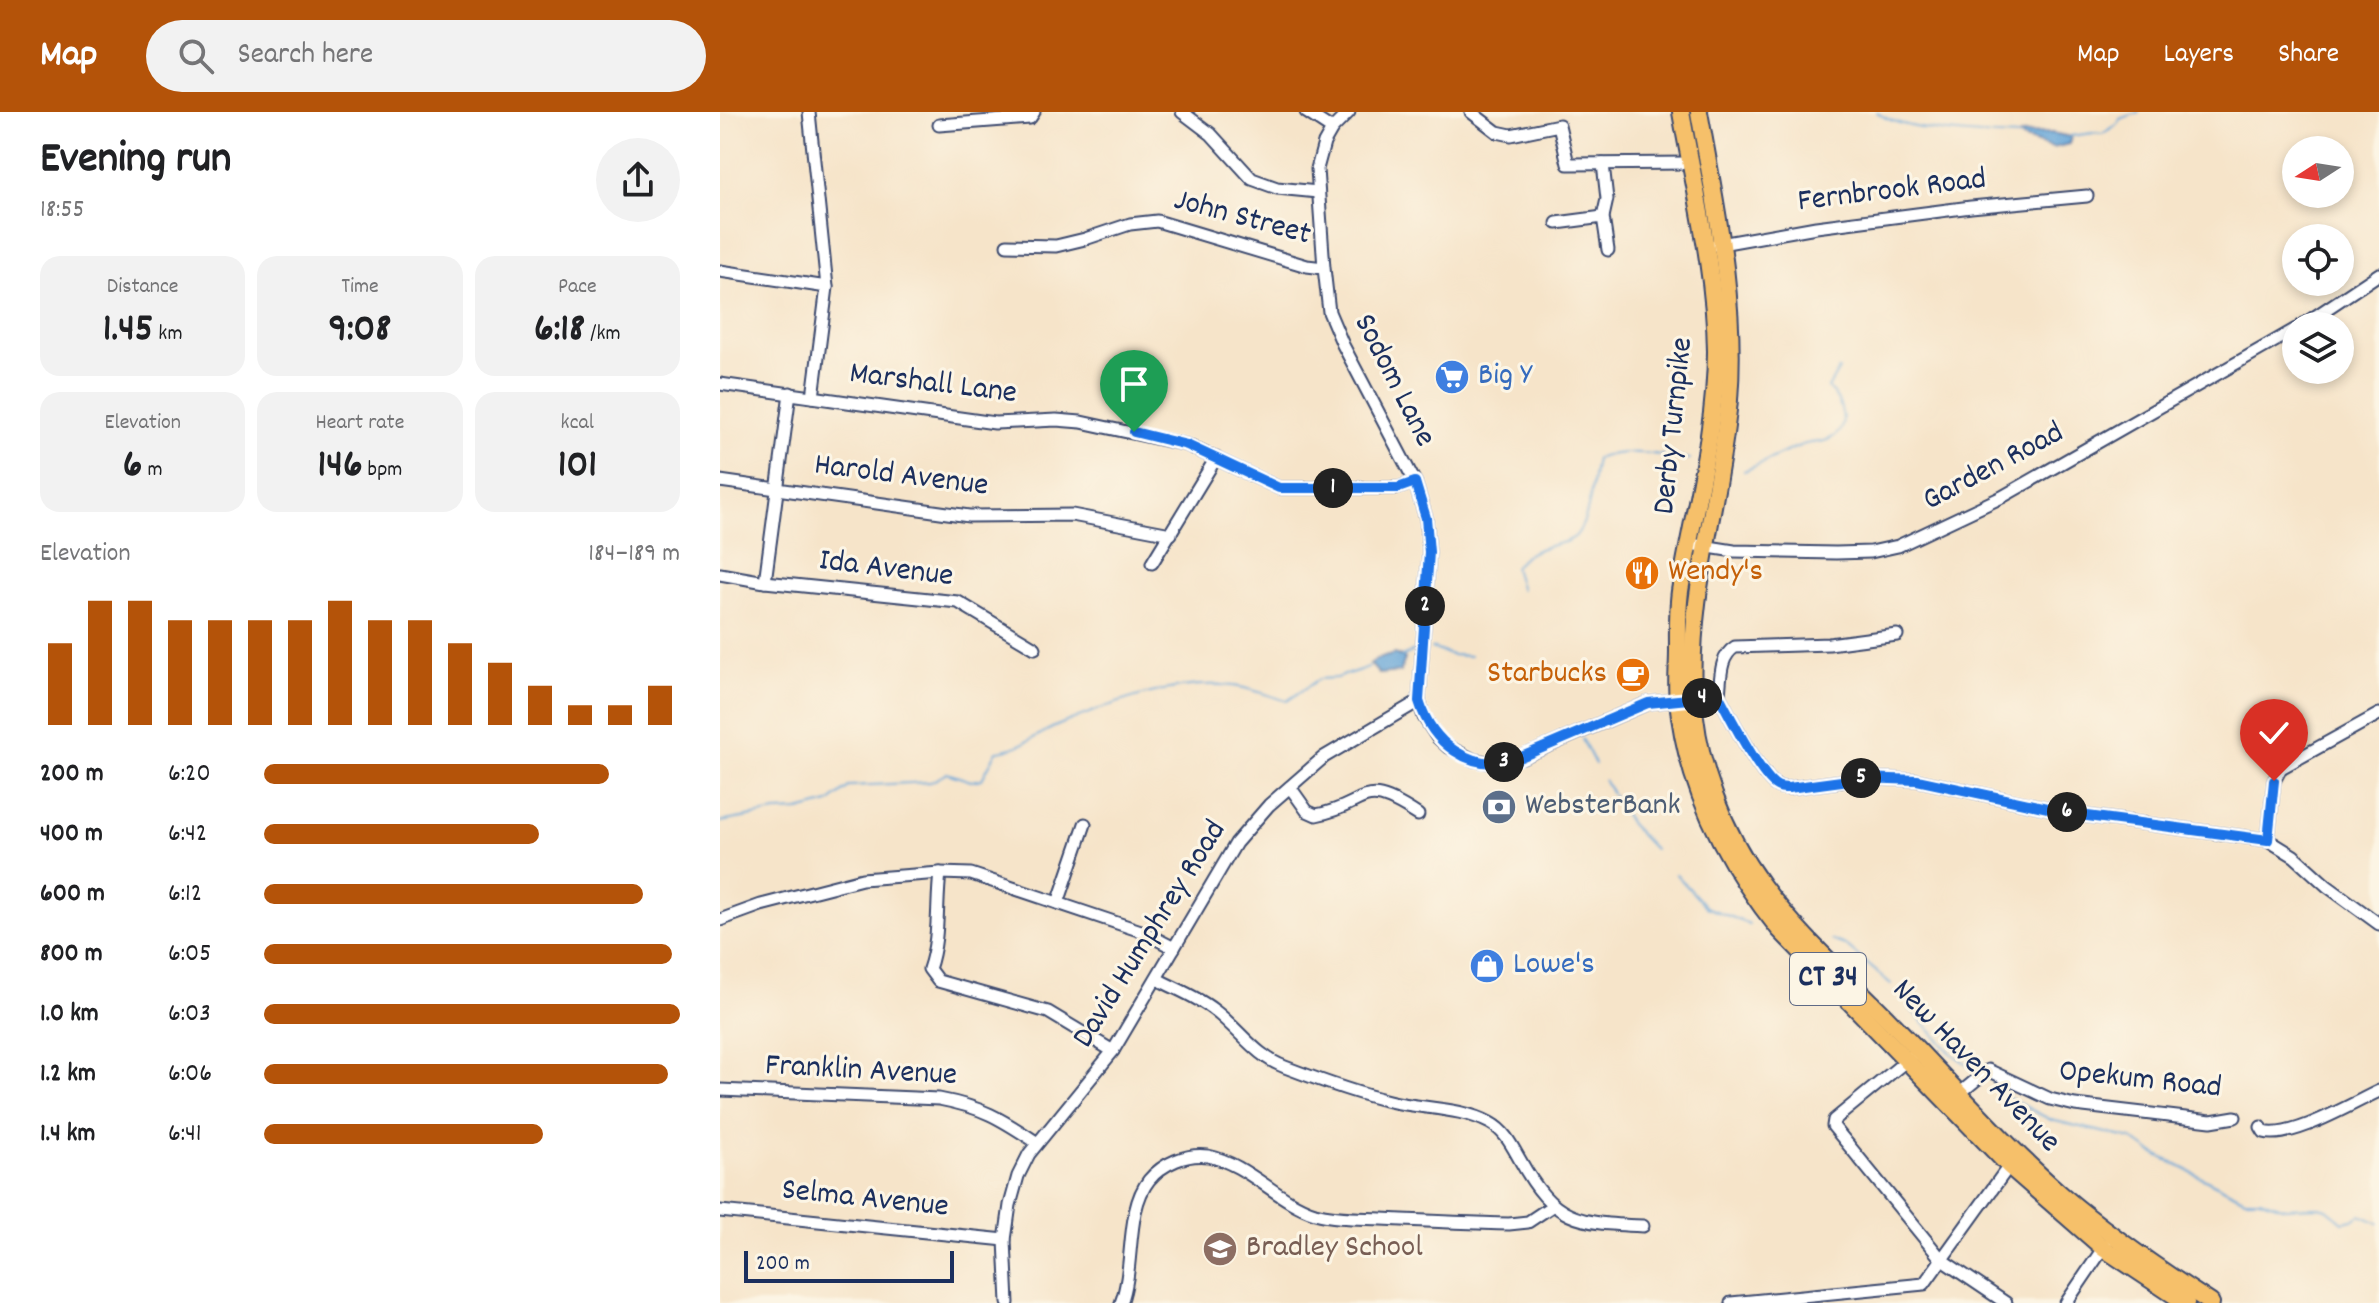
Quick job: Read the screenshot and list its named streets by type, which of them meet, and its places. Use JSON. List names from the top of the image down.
{
  "streets": {
    "highway": ["Derby Turnpike", "CT 34", "New Haven Avenue"],
    "street": [
      "Fernbrook Road",
      "John Street",
      "Sodom Lane",
      "Marshall Lane",
      "Garden Road",
      "Harold Avenue",
      "Ida Avenue",
      "David Humphrey Road",
      "Franklin Avenue",
      "Opekum Road",
      "Selma Avenue"
    ]
  },
  "crossings": [
    ["Fernbrook Road", "Derby Turnpike"],
    ["John Street", "Sodom Lane"],
    ["Sodom Lane", "Marshall Lane"],
    ["Sodom Lane", "David Humphrey Road"],
    ["Derby Turnpike", "Garden Road"],
    ["Derby Turnpike", "New Haven Avenue"],
    ["David Humphrey Road", "Franklin Avenue"],
    ["David Humphrey Road", "Selma Avenue"],
    ["New Haven Avenue", "Opekum Road"]
  ],
  "places": {
    "supermarket": ["Big Y"],
    "restaurant": ["Wendy's"],
    "cafe": ["Starbucks"],
    "bank": ["WebsterBank"],
    "shop": ["Lowe's"],
    "school or university": ["Bradley School"]
  },
  "scale_bar": "200 m",
  "north": "left",
  "page": {
    "header": "Map",
    "search": "Search here",
    "nav": ["Map", "Layers", "Share"],
    "heading": ["Evening run", "18:55"],
    "stats": [
      ["Distance", "1.45 km"],
      ["Time", "9:08"],
      ["Pace", "6:18 /km"],
      ["Elevation", "6 m"],
      ["Heart rate", "146 bpm"],
      ["kcal", "101"]
    ],
    "pins": [
      "1",
      "2",
      "4",
      "3",
      "5",
      "6"
    ],
    "chart": ["Elevation", "184–189 m"],
    "list": [
      {
        "name": "200 m",
        "note": "6:20"
      },
      {
        "name": "400 m",
        "note": "6:42"
      },
      {
        "name": "600 m",
        "note": "6:12"
      },
      {
        "name": "800 m",
        "note": "6:05"
      },
      {
        "name": "1.0 km",
        "note": "6:03"
      },
      {
        "name": "1.2 km",
        "note": "6:06"
      },
      {
        "name": "1.4 km",
        "note": "6:41"
      }
    ],
    "scale": "200 m"
  }
}
